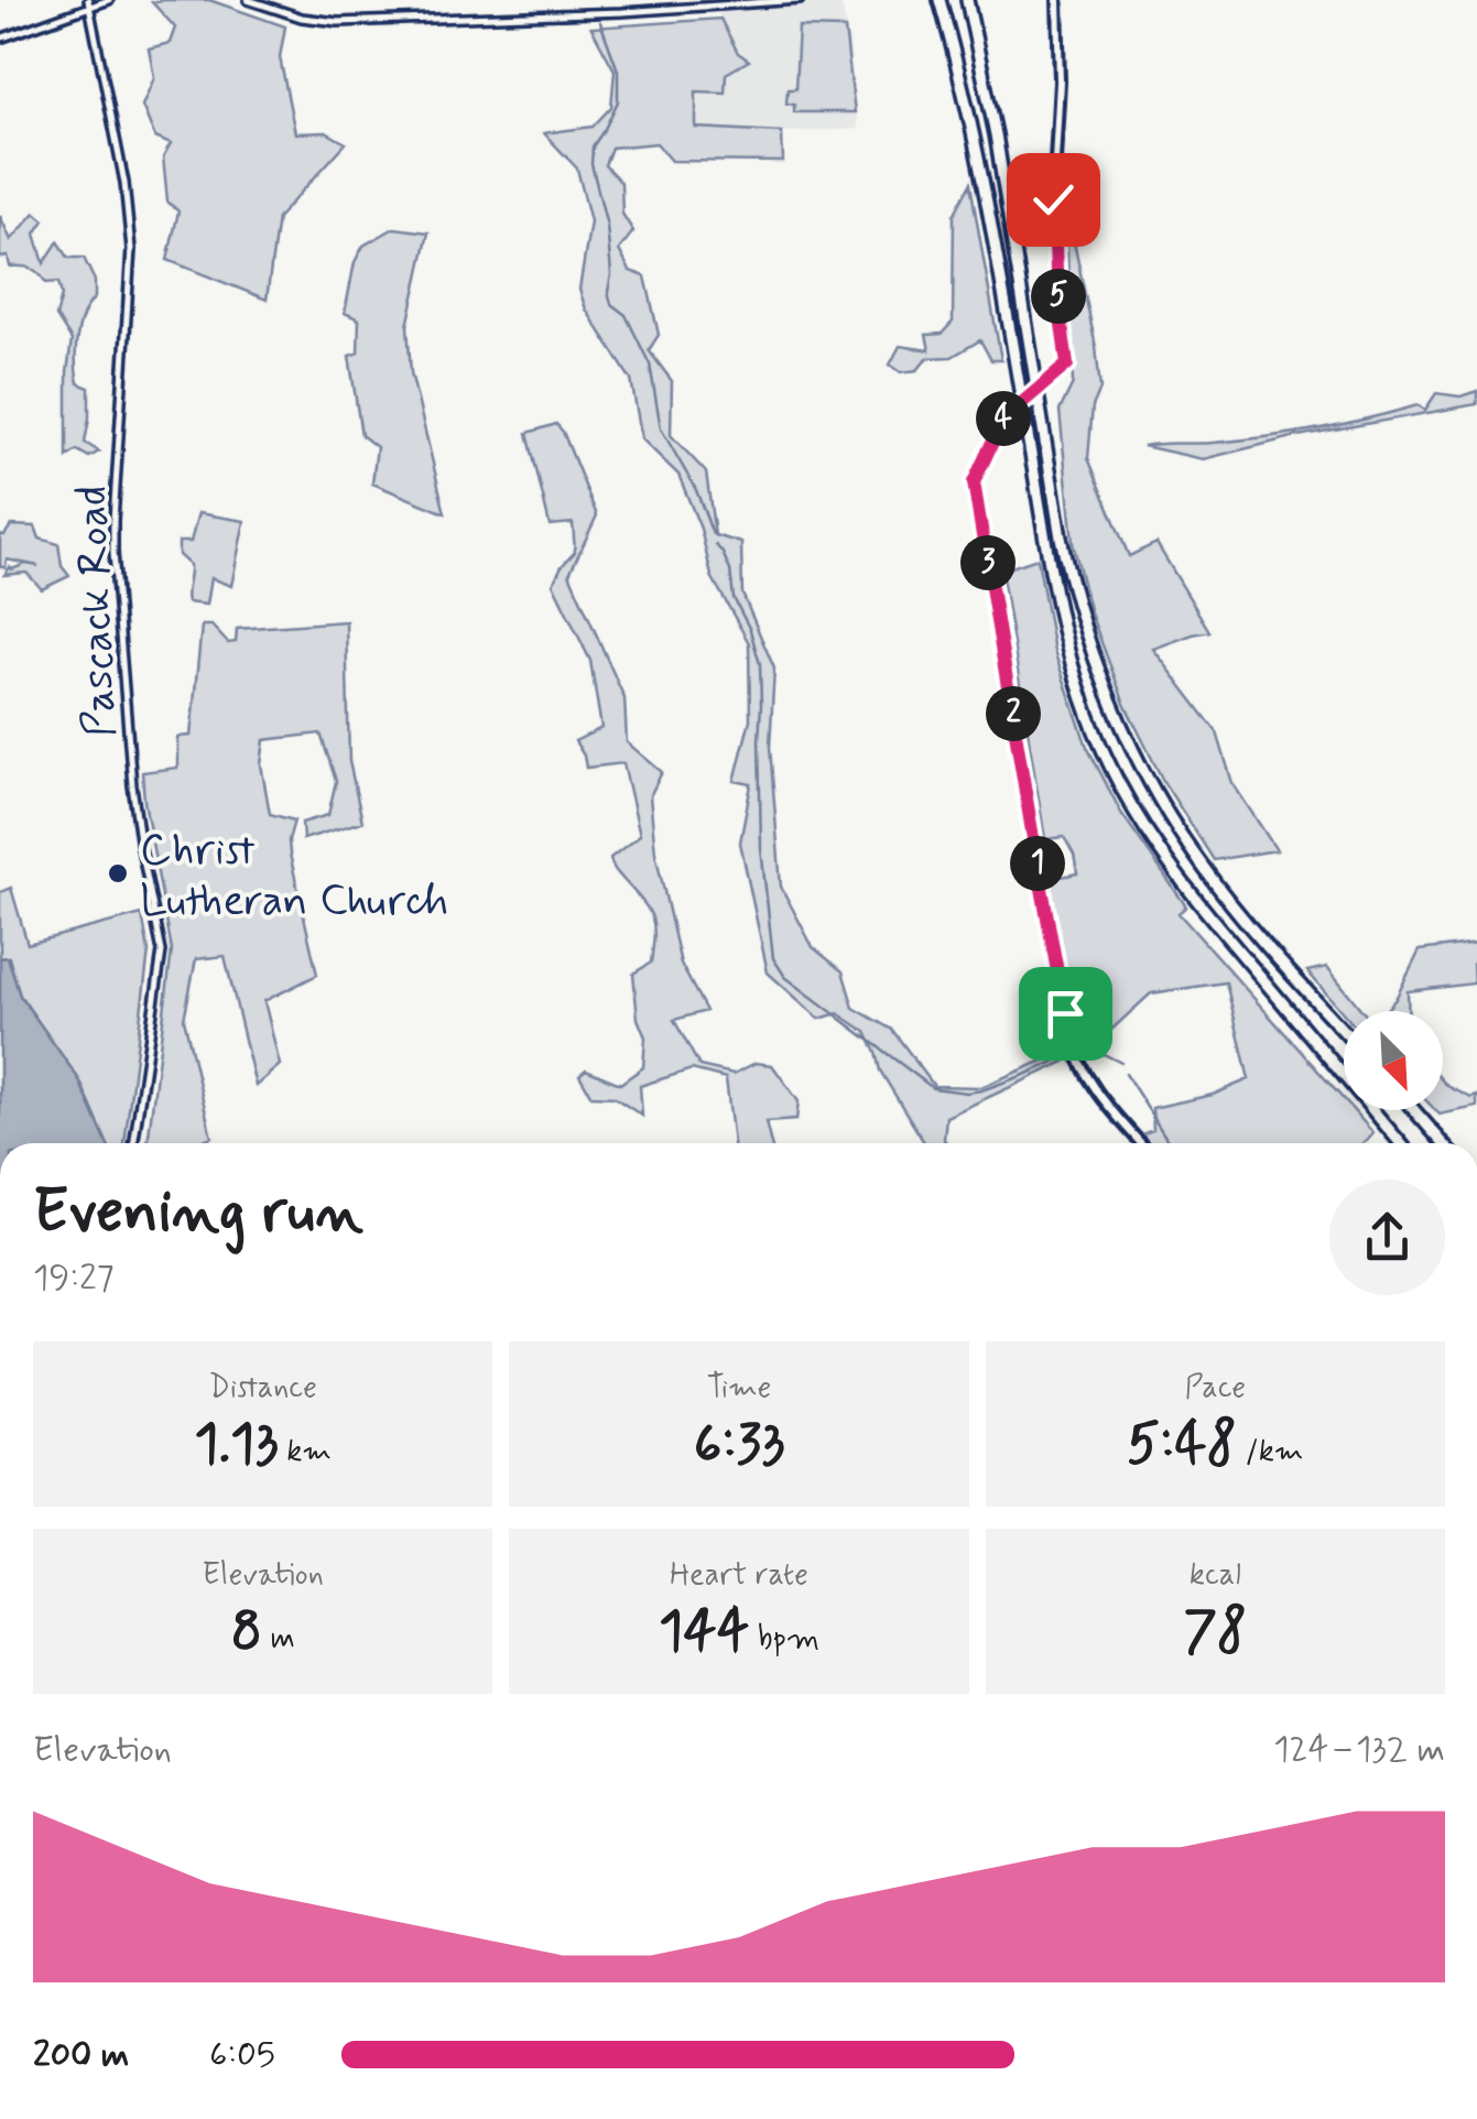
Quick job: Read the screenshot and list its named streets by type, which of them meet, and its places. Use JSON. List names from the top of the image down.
{
  "streets": {
    "street": ["Pascack Road"]
  },
  "places": ["Christ Lutheran Church"],
  "north": "bottom right",
  "page": {
    "pins": [
      "5",
      "4",
      "3",
      "2",
      "1"
    ],
    "heading": ["Evening run", "19:27"],
    "stats": [
      ["Distance", "1.13 km"],
      ["Time", "6:33"],
      ["Pace", "5:48 /km"],
      ["Elevation", "8 m"],
      ["Heart rate", "144 bpm"],
      ["kcal", "78"]
    ],
    "chart": ["Elevation", "124–132 m"],
    "list": [
      {
        "name": "200 m",
        "note": "6:05"
      }
    ]
  }
}
